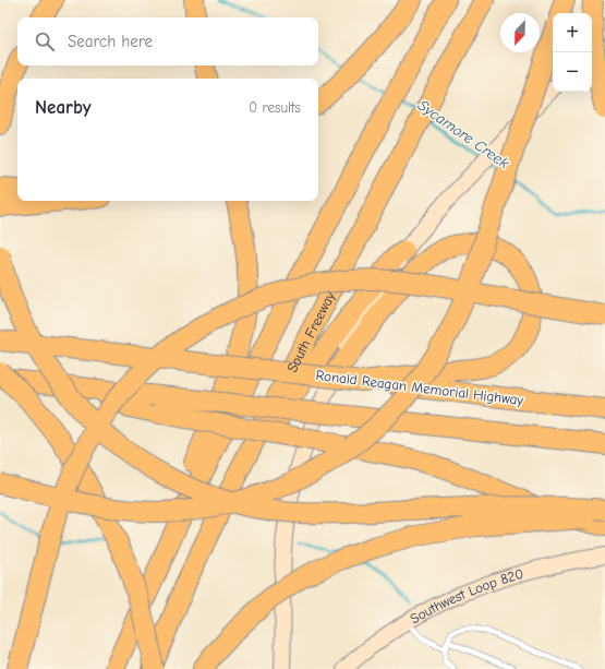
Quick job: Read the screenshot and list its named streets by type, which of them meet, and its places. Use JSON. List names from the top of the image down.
{
  "streets": {
    "highway": ["South Freeway", "Ronald Reagan Memorial Highway"],
    "main road": ["Southwest Loop 820"]
  },
  "water": ["Sycamore Creek"],
  "north": "bottom",
  "page": {
    "map_buttons": ["+", "−"],
    "search": "Search here",
    "heading": ["Nearby", "0 results"]
  }
}
